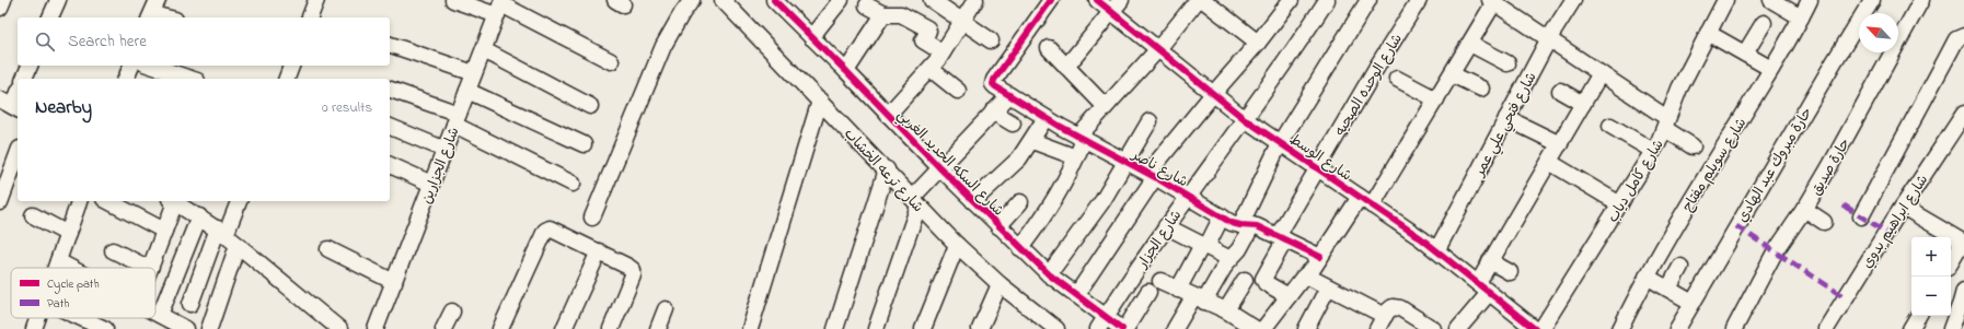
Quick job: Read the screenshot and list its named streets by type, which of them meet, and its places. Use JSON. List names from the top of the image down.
{
  "streets": {
    "street": [
      "شارع الوحده الصحيه",
      "شارع فتحي علي عمر",
      "شارع الوسط",
      "شارع السكه الحديد الغربي",
      "شارع سويلم مفتاح",
      "حارة مبروك عبد الهادي",
      "شارع الجزارين",
      "حارة صديق",
      "شارع ناصر",
      "شارع ترعه الخشاب",
      "شارع كامل دياب",
      "شارع ابراهيم بدوي",
      "شارع الجزار"
    ]
  },
  "crossings": [
    ["شارع الوحده الصحيه", "شارع الوسط"],
    ["شارع الوحده الصحيه", "شارع ناصر"],
    ["شارع فتحي علي عمر", "شارع الوسط"],
    ["شارع الوسط", "شارع الجزار"],
    ["شارع السكه الحديد الغربي", "شارع الجزار"],
    ["شارع ناصر", "شارع الجزار"]
  ],
  "legend": ["Cycle path", "Path"],
  "north": "top left",
  "page": {
    "search": "Search here",
    "heading": ["Nearby", "0 results"],
    "map_buttons": ["+", "−"]
  }
}
